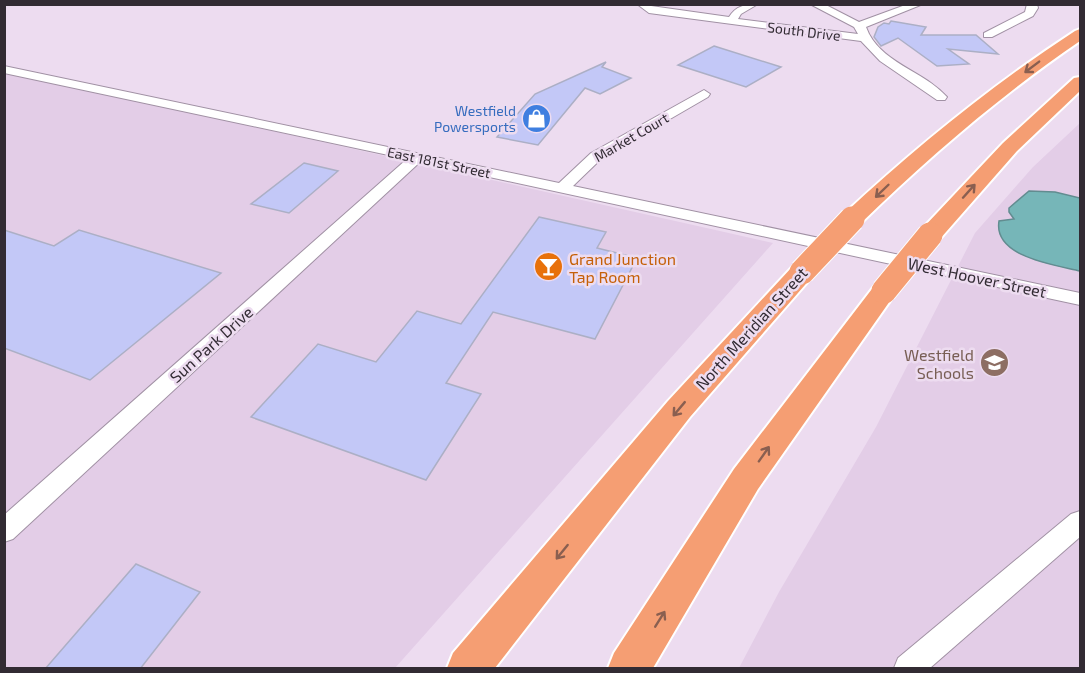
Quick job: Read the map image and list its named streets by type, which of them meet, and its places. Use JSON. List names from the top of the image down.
{
  "streets": {
    "highway": ["North Meridian Street"],
    "street": [
      "South Drive",
      "Market Court",
      "East 181st Street",
      "West Hoover Street",
      "Sun Park Drive"
    ]
  },
  "crossings": [
    ["Market Court", "East 181st Street"],
    ["East 181st Street", "West Hoover Street"],
    ["East 181st Street", "Sun Park Drive"]
  ],
  "places": {
    "shop": ["Westfield Powersports"],
    "bar": ["Grand Junction Tap Room"],
    "school or university": ["Westfield Schools"]
  }
}
